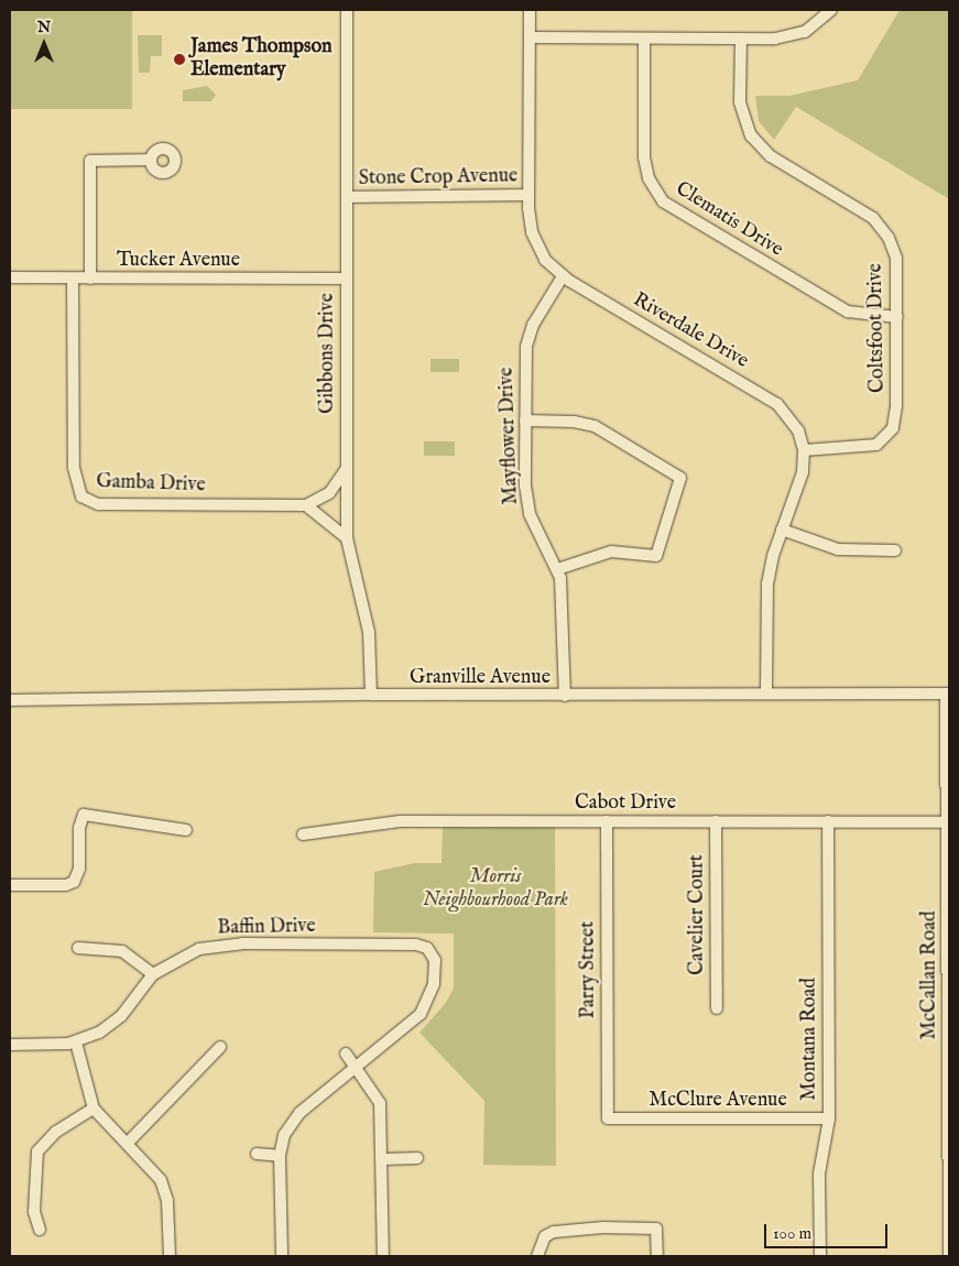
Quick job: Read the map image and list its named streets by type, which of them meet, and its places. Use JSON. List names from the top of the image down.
{
  "streets": {
    "street": [
      "Stone Crop Avenue",
      "Clematis Drive",
      "Tucker Avenue",
      "Coltsfoot Drive",
      "Riverdale Drive",
      "Gibbons Drive",
      "Mayflower Drive",
      "Gamba Drive",
      "Granville Avenue",
      "Cabot Drive",
      "Cavelier Court",
      "Baffin Drive",
      "Parry Street",
      "McCallan Road",
      "Montana Road",
      "McClure Avenue"
    ]
  },
  "crossings": [
    ["Stone Crop Avenue", "Riverdale Drive"],
    ["Stone Crop Avenue", "Gibbons Drive"],
    ["Clematis Drive", "Coltsfoot Drive"],
    ["Tucker Avenue", "Gibbons Drive"],
    ["Tucker Avenue", "Gamba Drive"],
    ["Coltsfoot Drive", "Riverdale Drive"],
    ["Riverdale Drive", "Mayflower Drive"],
    ["Riverdale Drive", "Granville Avenue"],
    ["Gibbons Drive", "Gamba Drive"],
    ["Gibbons Drive", "Granville Avenue"],
    ["Mayflower Drive", "Granville Avenue"],
    ["Granville Avenue", "McCallan Road"],
    ["Cabot Drive", "Cavelier Court"],
    ["Cabot Drive", "Parry Street"],
    ["Cabot Drive", "McCallan Road"],
    ["Cabot Drive", "Montana Road"],
    ["Parry Street", "McClure Avenue"],
    ["Montana Road", "McClure Avenue"]
  ],
  "parks": ["Morris Neighbourhood Park"],
  "places": ["James Thompson Elementary"],
  "scale_bar": "100 m",
  "north": "top"
}
